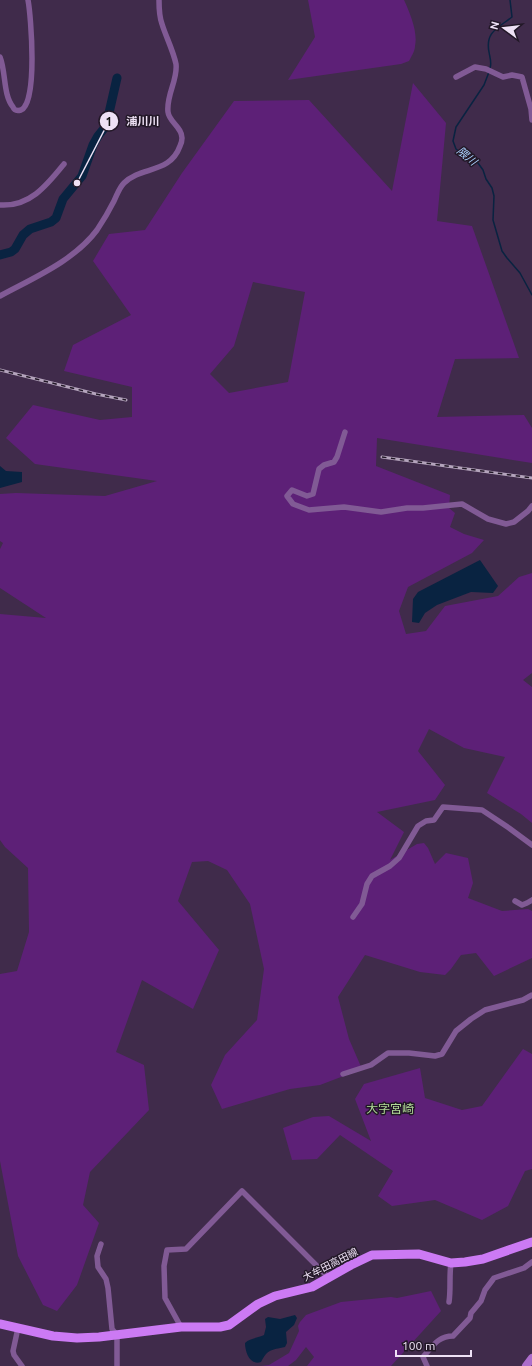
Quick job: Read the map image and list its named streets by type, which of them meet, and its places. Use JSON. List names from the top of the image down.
{
  "streets": {
    "main road": ["大牟田高田線"]
  },
  "districts": ["大字宮崎"],
  "water": ["隈川"],
  "places": ["浦川川"],
  "scale_bar": "100 m",
  "north": "left"
}
